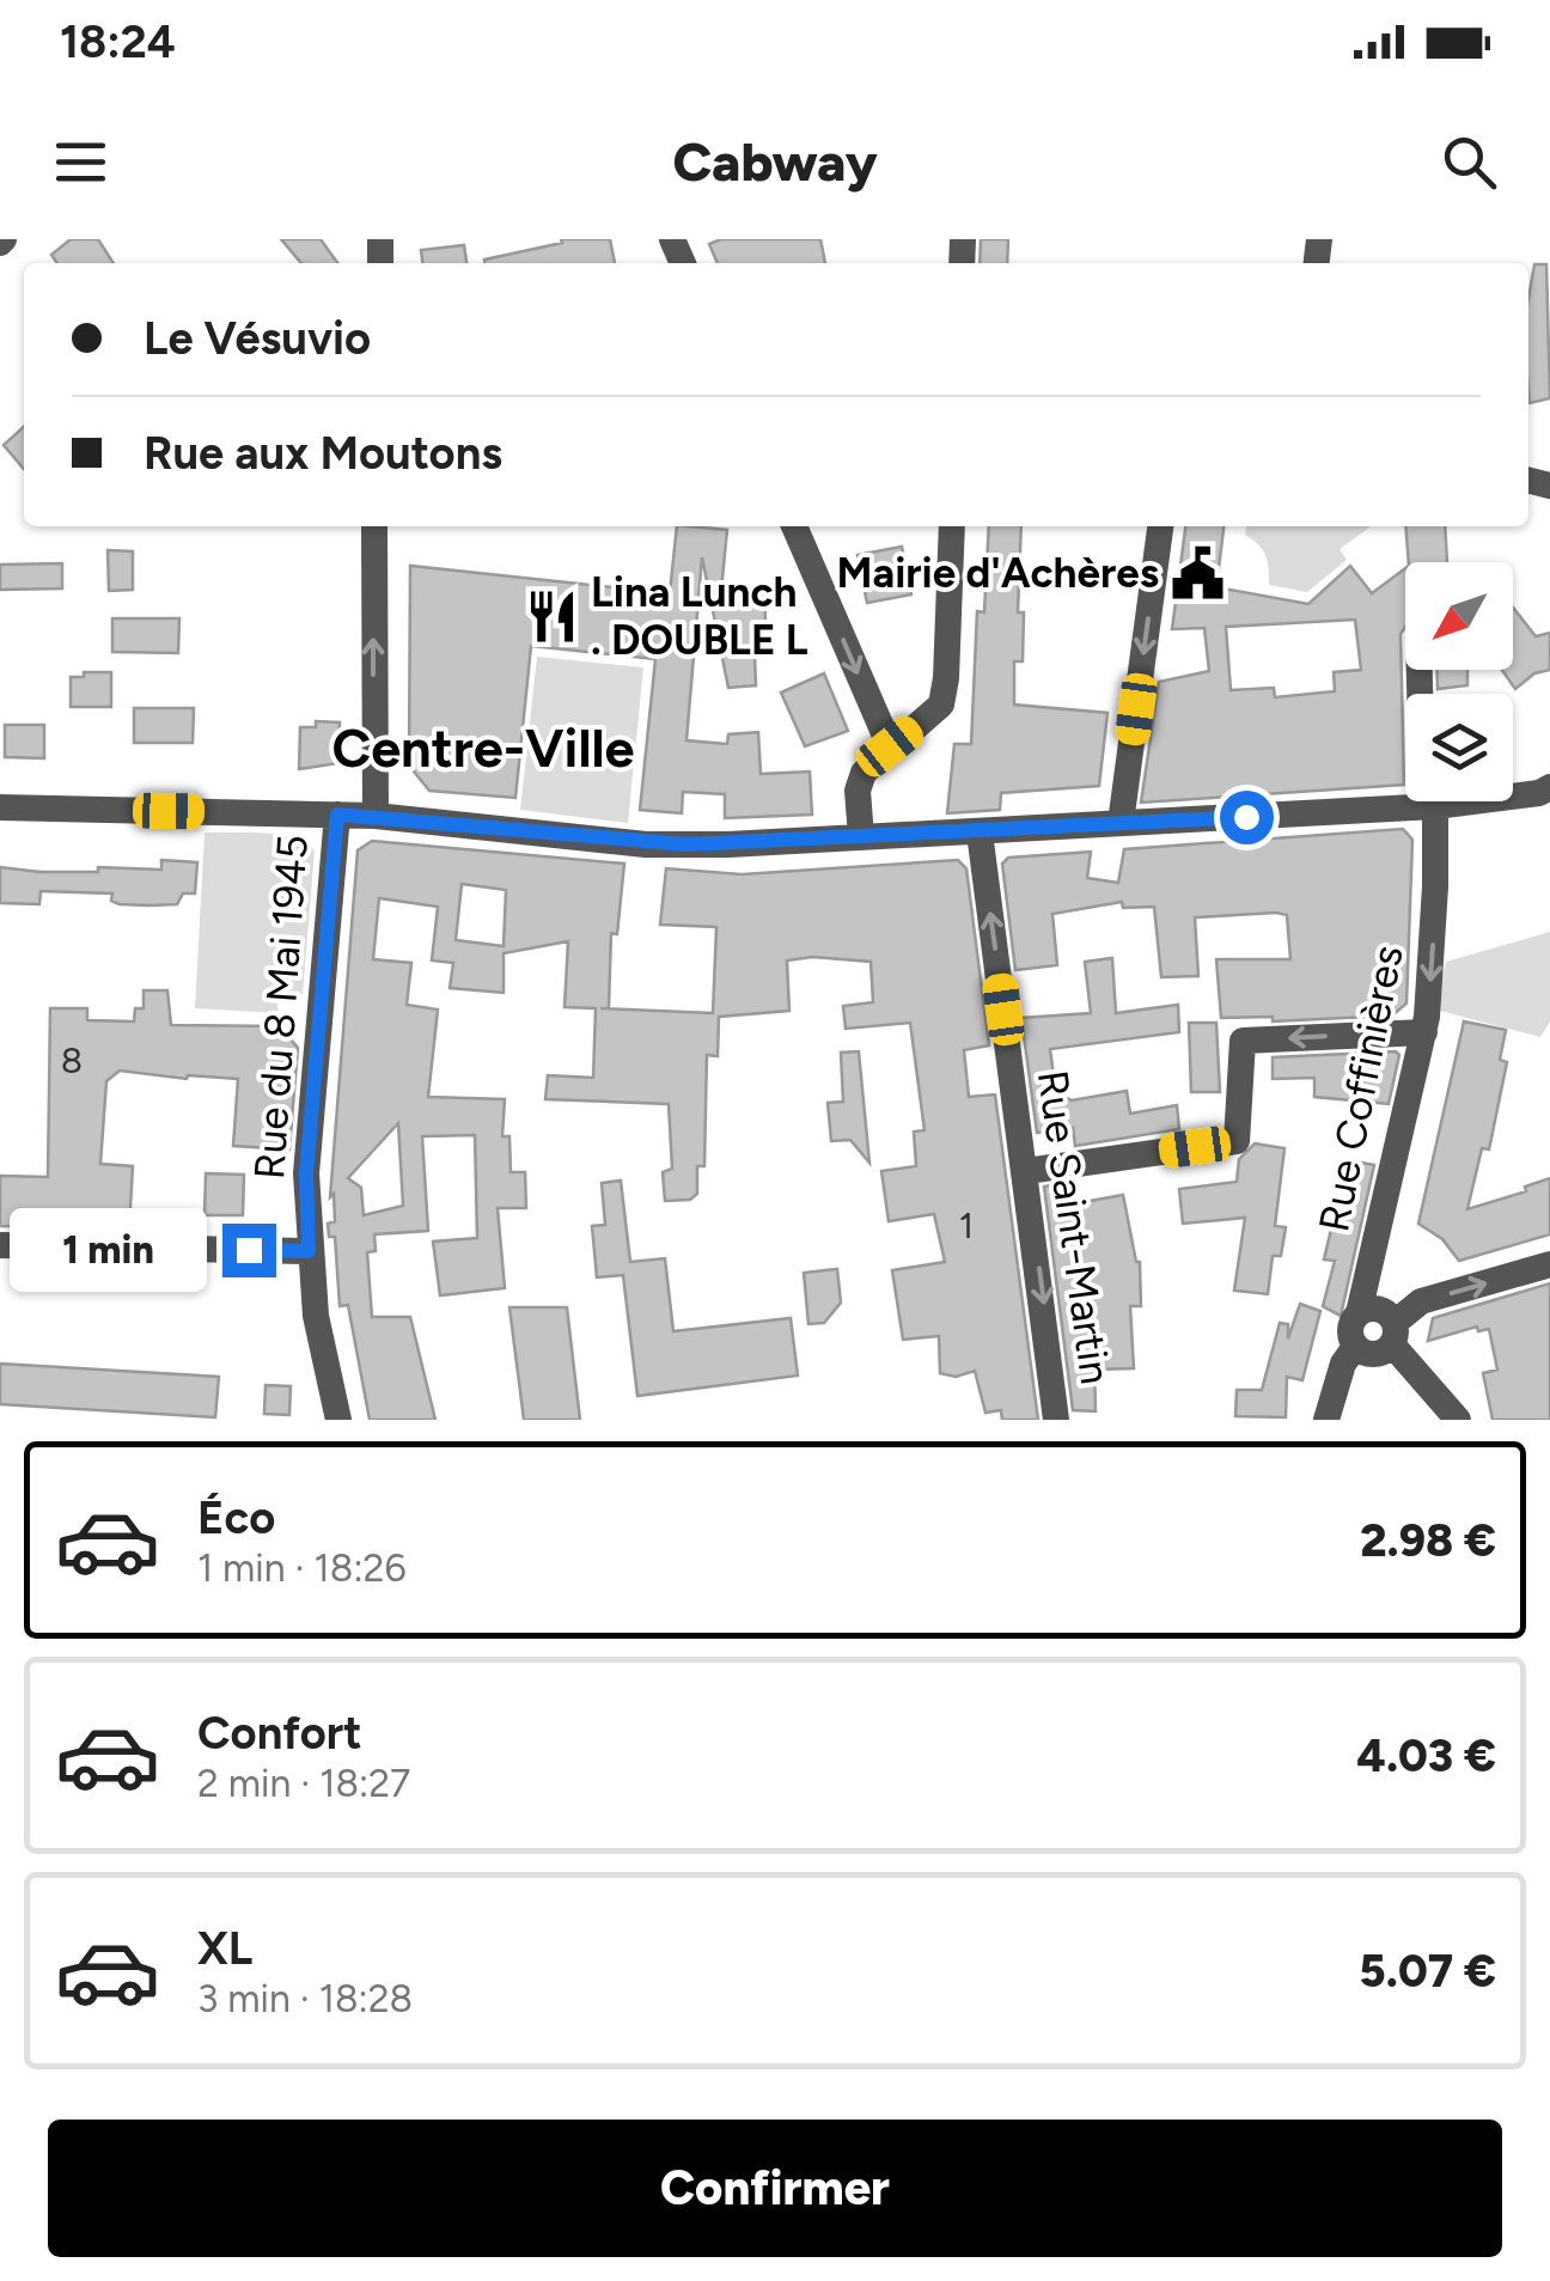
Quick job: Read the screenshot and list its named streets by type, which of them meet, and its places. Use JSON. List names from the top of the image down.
{
  "streets": {
    "street": ["Rue du 8 Mai 1945", "Rue Coffinières", "Rue Saint-Martin"]
  },
  "districts": ["Centre-Ville"],
  "places": {
    "public building": ["Mairie d'Achères"],
    "restaurant": ["Lina Lunch . DOUBLE L"]
  },
  "house_numbers": ["8", "1"],
  "north": "bottom left",
  "page": {
    "status": "18:24",
    "header": "Cabway",
    "banner": ["Le Vésuvio", "Rue aux Moutons"],
    "bubble": "1 min",
    "list": [
      {
        "name": "Éco",
        "note": "1 min · 18:26",
        "value": "2.98 €"
      },
      {
        "name": "Confort",
        "note": "2 min · 18:27",
        "value": "4.03 €"
      },
      {
        "name": "XL",
        "note": "3 min · 18:28",
        "value": "5.07 €"
      }
    ],
    "buttons": "Confirmer"
  }
}
